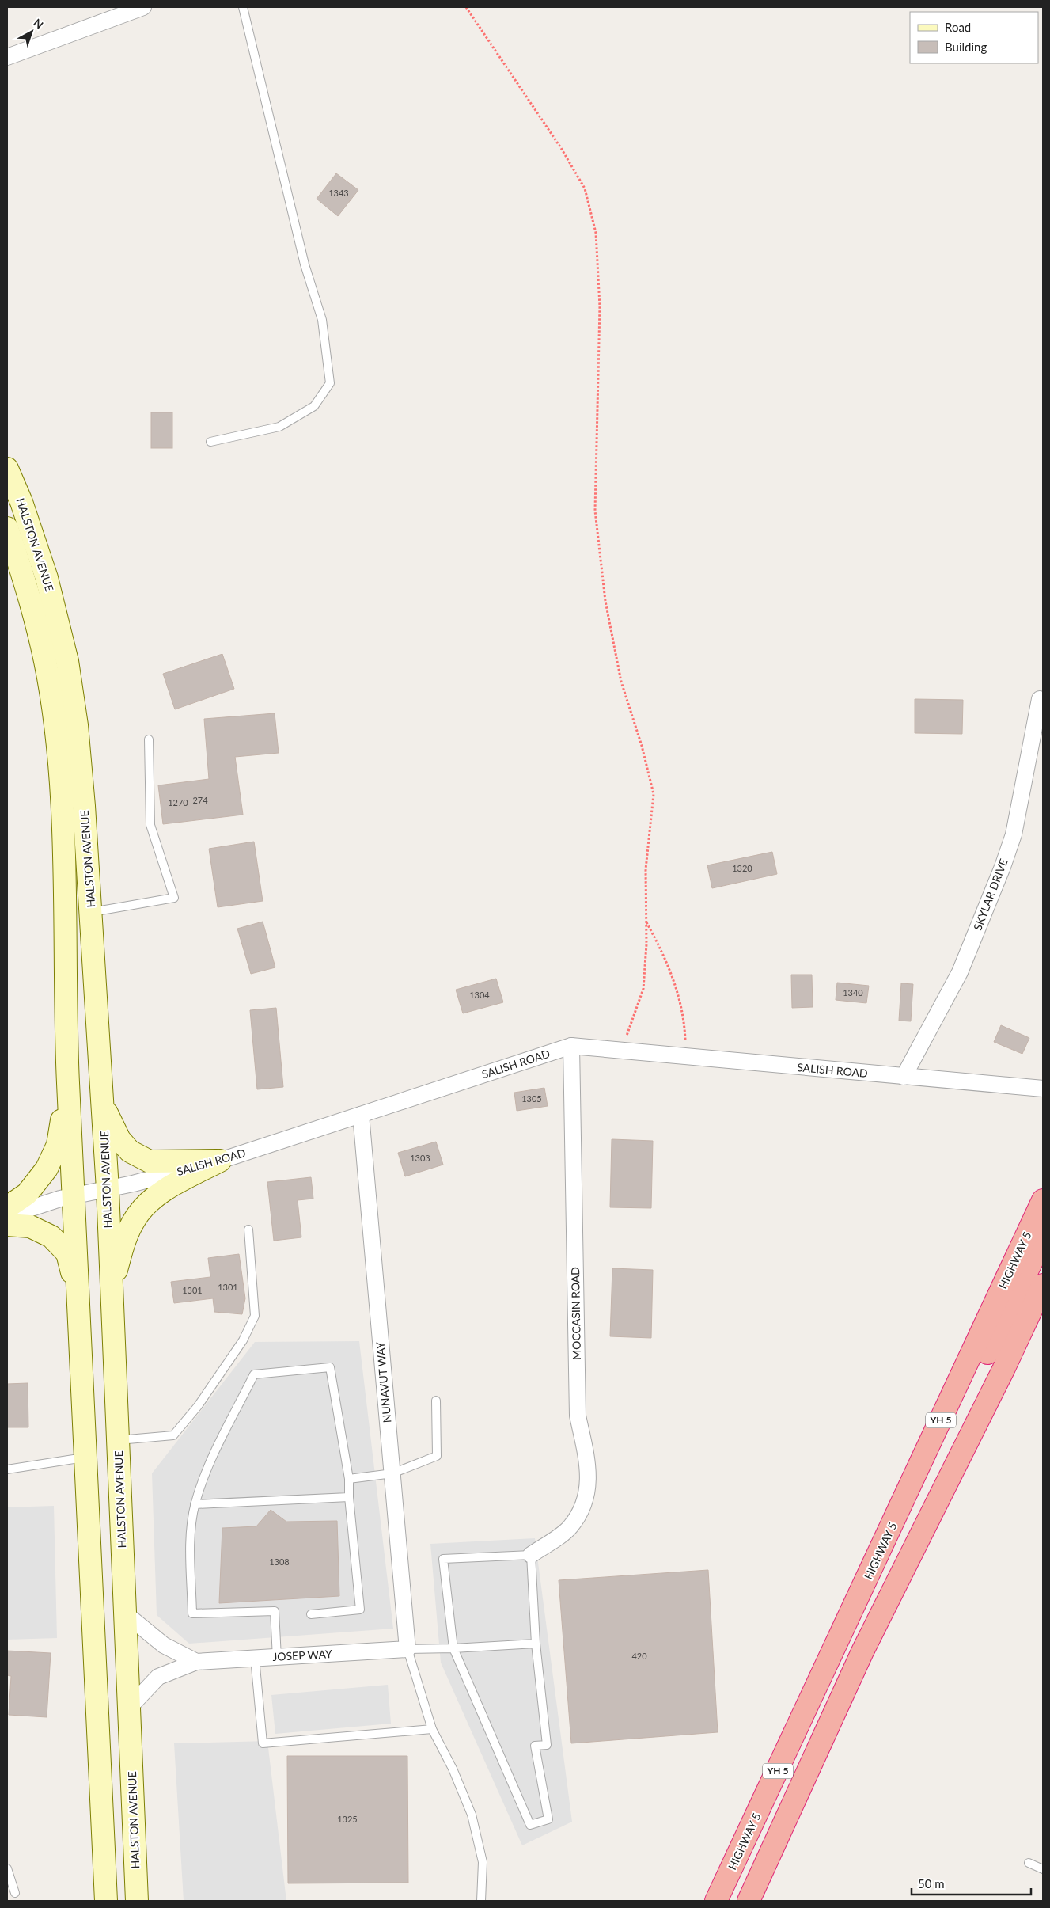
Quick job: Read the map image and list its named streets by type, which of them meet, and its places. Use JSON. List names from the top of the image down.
{
  "streets": {
    "highway": ["HIGHWAY 5", "YH 5"],
    "main road": ["HALSTON AVENUE"],
    "street": [
      "SKYLAR DRIVE",
      "SALISH ROAD",
      "MOCCASIN ROAD",
      "NUNAVUT WAY",
      "JOSEP WAY"
    ]
  },
  "crossings": [
    ["HALSTON AVENUE", "SALISH ROAD"],
    ["HALSTON AVENUE", "JOSEP WAY"],
    ["SKYLAR DRIVE", "SALISH ROAD"],
    ["SALISH ROAD", "MOCCASIN ROAD"],
    ["SALISH ROAD", "NUNAVUT WAY"],
    ["NUNAVUT WAY", "JOSEP WAY"]
  ],
  "house_numbers": [
    "1343",
    "274",
    "1270",
    "1320",
    "1340",
    "1304",
    "1305",
    "1303",
    "1301",
    "1301",
    "1308",
    "420",
    "1325"
  ],
  "legend": ["Road", "Building"],
  "scale_bar": "50 m",
  "north": "top right"
}
